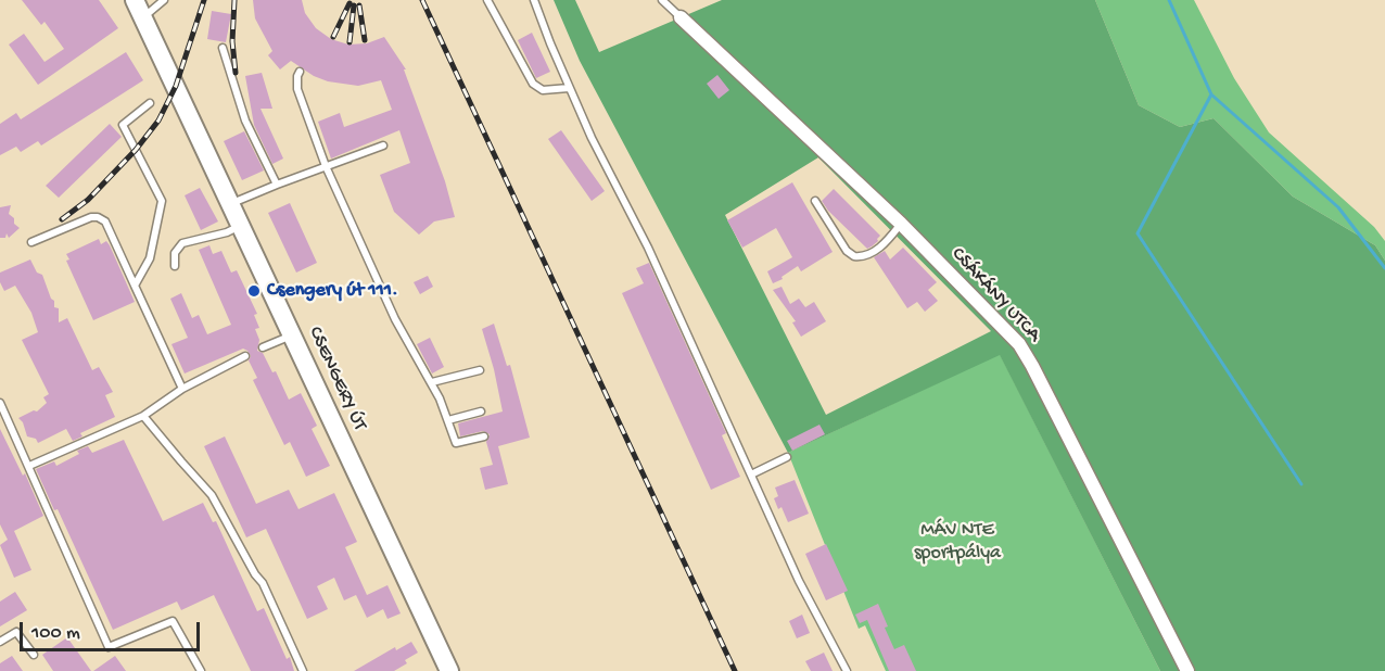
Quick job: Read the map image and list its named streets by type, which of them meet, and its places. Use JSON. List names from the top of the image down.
{
  "streets": {
    "main road": ["CSENGERY ÚT"],
    "street": ["CSÁKÁNY UTCA"]
  },
  "parks": ["MÁV NTE sportpálya"],
  "places": ["Csengery út 111."],
  "scale_bar": "100 m"
}
